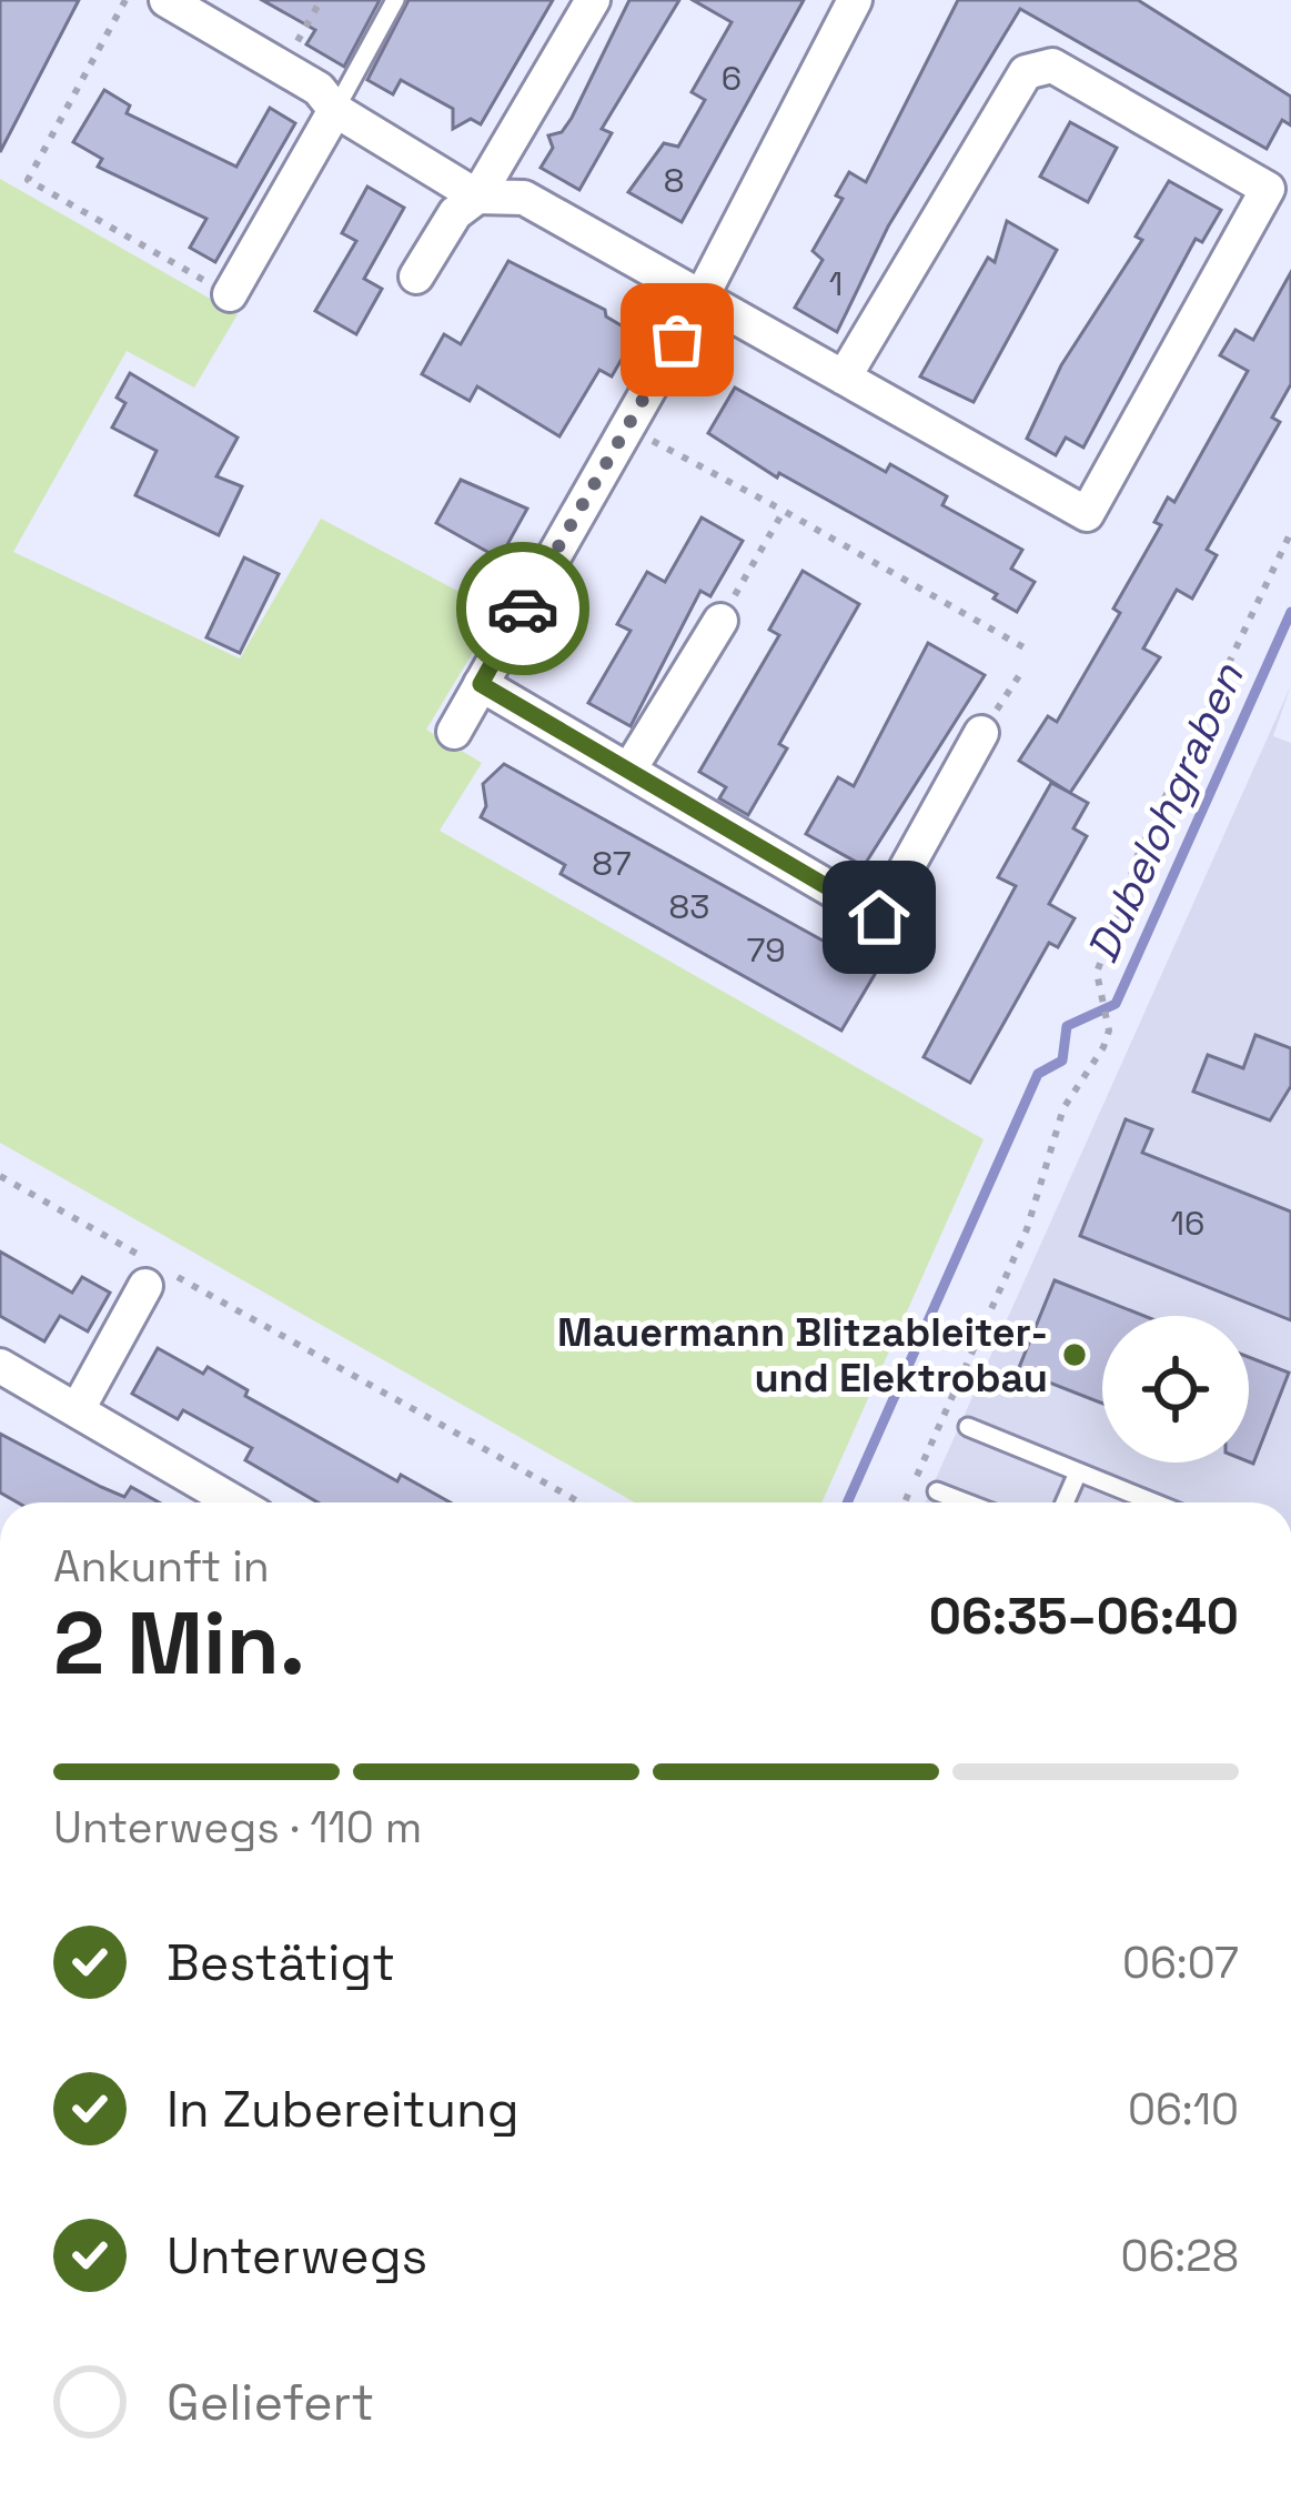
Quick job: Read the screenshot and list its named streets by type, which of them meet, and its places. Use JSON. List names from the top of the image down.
{
  "water": ["Dubelohgraben"],
  "places": ["Mauermann Blitzableiter- und Elektrobau"],
  "house_numbers": [
    "6",
    "8",
    "1",
    "87",
    "83",
    "79",
    "16"
  ],
  "page": {
    "heading": ["2 Min.", "Ankunft in", "06:35–06:40"],
    "bar": "Unterwegs · 110 m",
    "list": [
      ["Bestätigt", "06:07"],
      ["In Zubereitung", "06:10"],
      ["Unterwegs", "06:28"],
      "Geliefert"
    ]
  }
}
